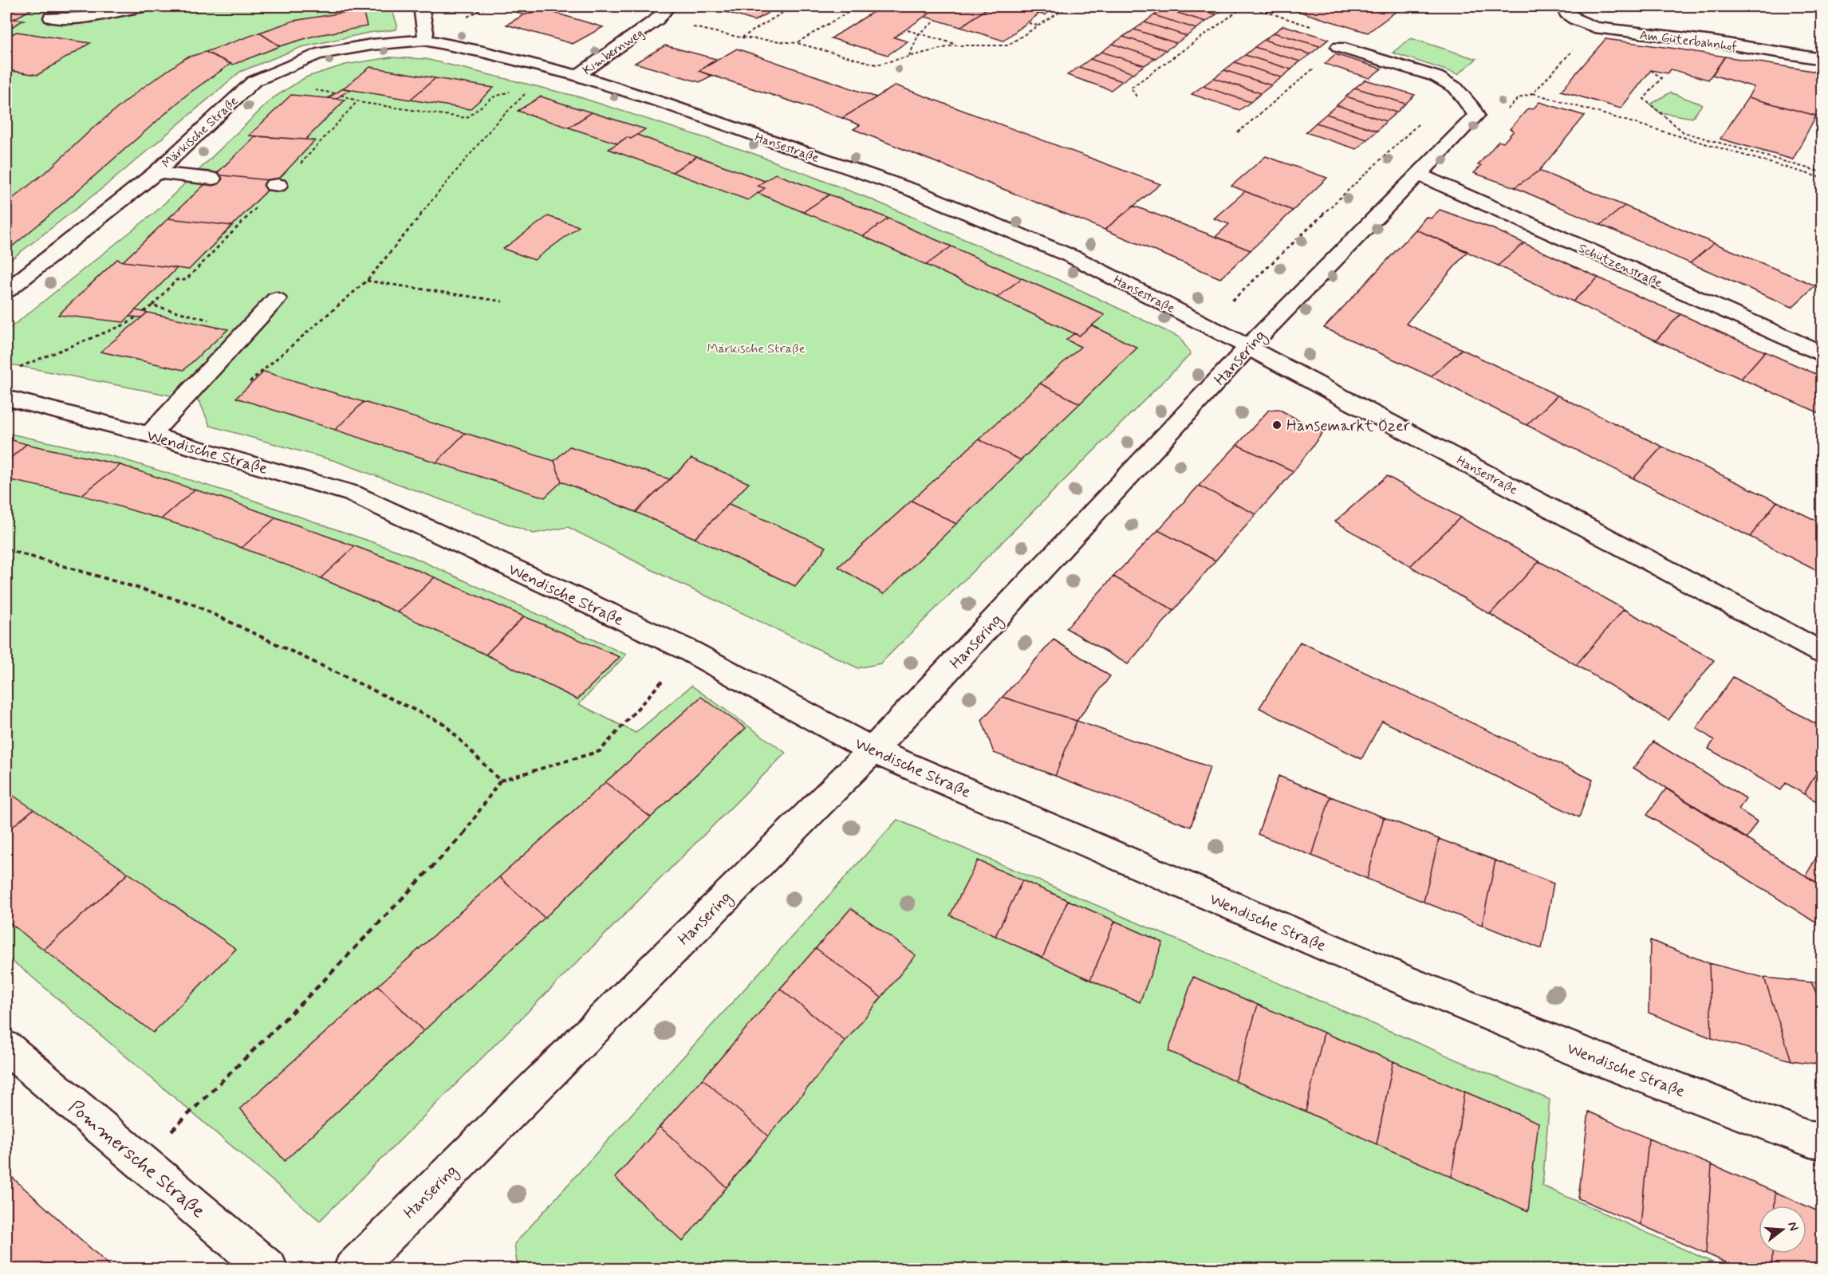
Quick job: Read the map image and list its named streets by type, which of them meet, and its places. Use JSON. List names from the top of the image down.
{
  "streets": {
    "street": [
      "Am Güterbahnhof",
      "Kimbernweg",
      "Märkische Straße",
      "Hansestraße",
      "Schützenstraße",
      "Hansering",
      "Wendische Straße",
      "Pommersche Straße"
    ]
  },
  "crossings": [
    ["Kimbernweg", "Hansestraße"],
    ["Märkische Straße", "Hansestraße"],
    ["Hansestraße", "Hansering"],
    ["Schützenstraße", "Hansering"],
    ["Hansering", "Wendische Straße"]
  ],
  "parks": ["Märkische Straße"],
  "places": ["Hansemarkt Özer"],
  "north": "right"
}
